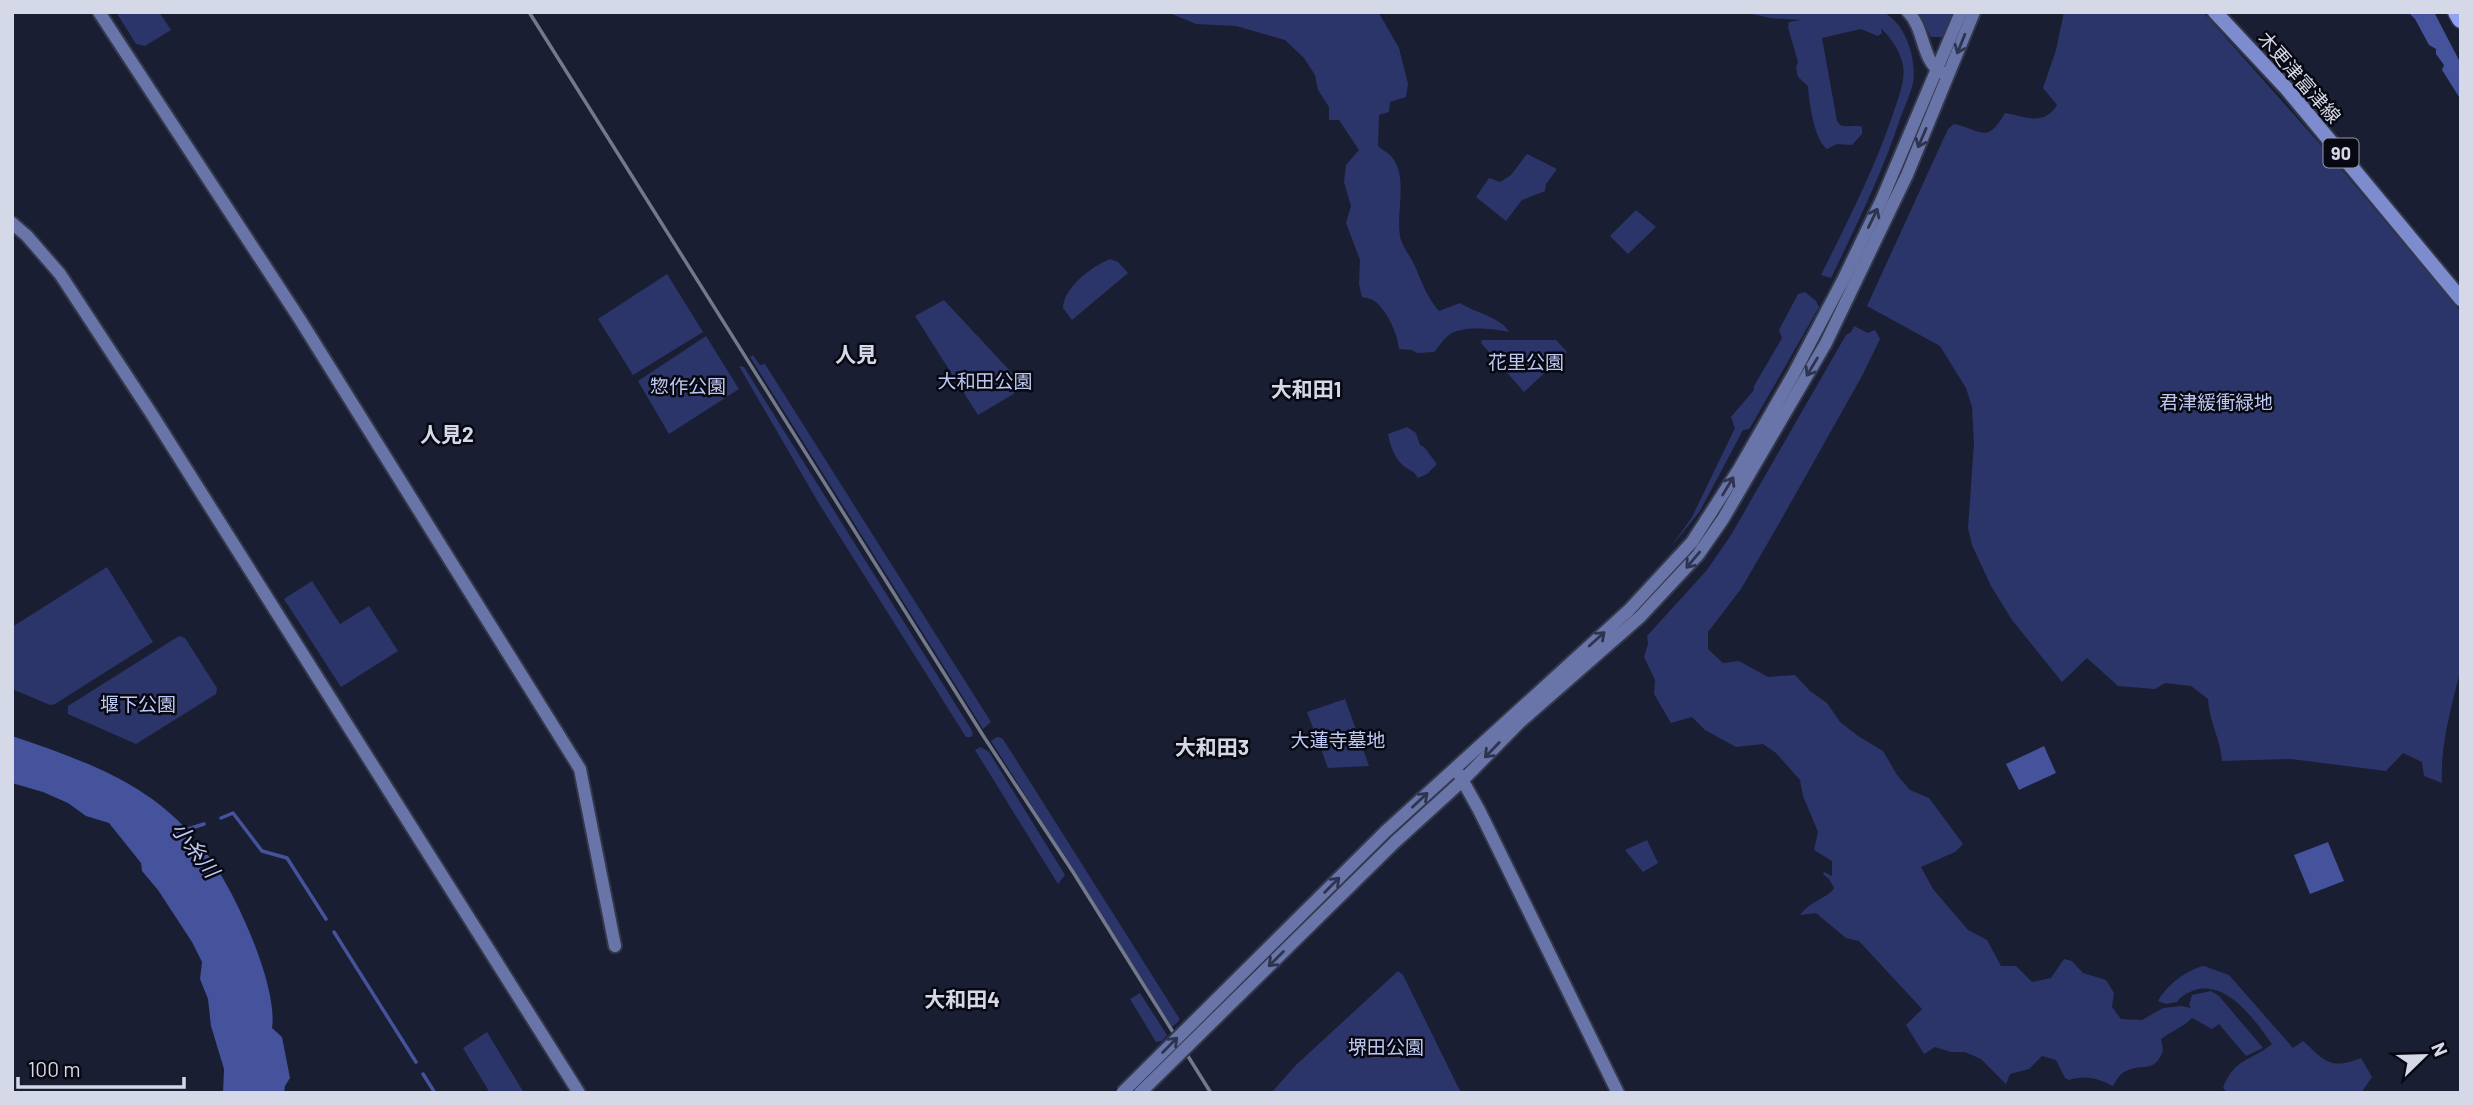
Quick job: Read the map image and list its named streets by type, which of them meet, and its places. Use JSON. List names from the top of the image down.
{
  "streets": {
    "main road": ["木更津富津線", "90"]
  },
  "districts": [
    "人見",
    "大和田1",
    "人見2",
    "大和田3",
    "大和田4"
  ],
  "water": ["小糸川"],
  "parks": [
    "花里公園",
    "大和田公園",
    "惣作公園",
    "君津緩衝緑地",
    "堰下公園",
    "大蓮寺墓地",
    "堺田公園"
  ],
  "scale_bar": "100 m",
  "north": "top right"
}
